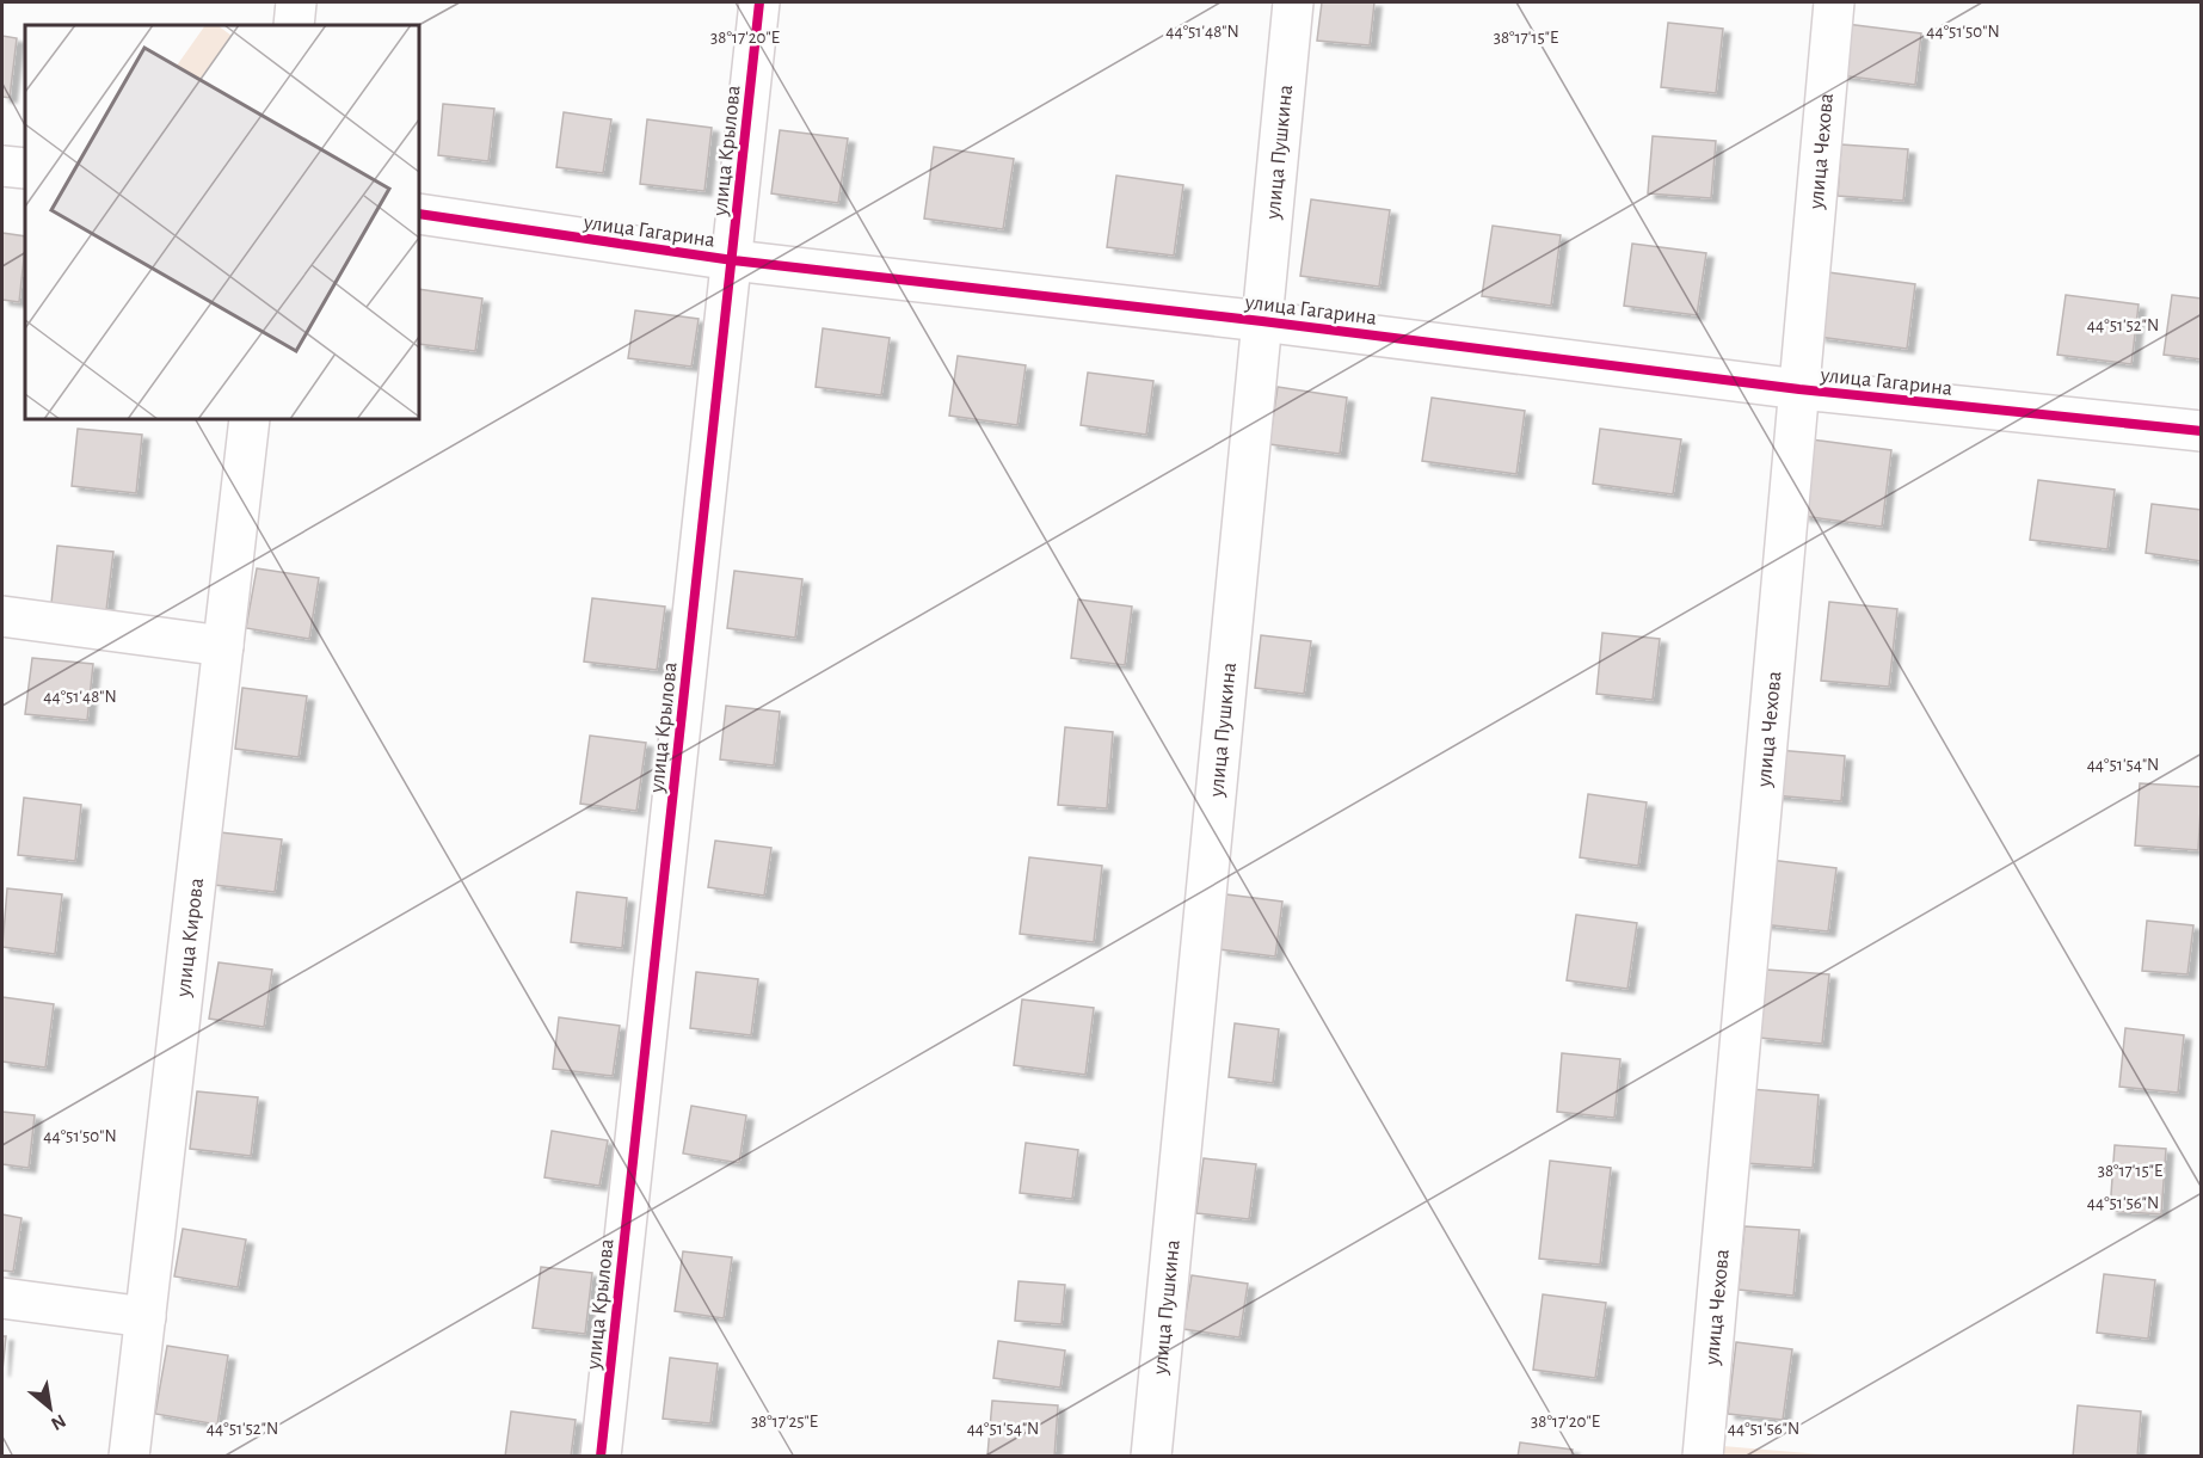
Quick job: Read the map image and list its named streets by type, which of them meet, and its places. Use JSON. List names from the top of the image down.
{
  "streets": {
    "street": [
      "улица Крылова",
      "улица Чехова",
      "улица Пушкина",
      "улица Гагарина",
      "улица Кирова"
    ]
  },
  "crossings": [
    ["улица Крылова", "улица Гагарина"],
    ["улица Чехова", "улица Гагарина"],
    ["улица Пушкина", "улица Гагарина"]
  ],
  "north": "bottom right",
  "coordinates": [
    "44°51'48\"N",
    "44°51'50\"N",
    "38°17'20\"E",
    "38°17'15\"E",
    "44°51'52\"N",
    "44°51'54\"N",
    "44°51'56\"N",
    "38°17'25\"E"
  ]
}
